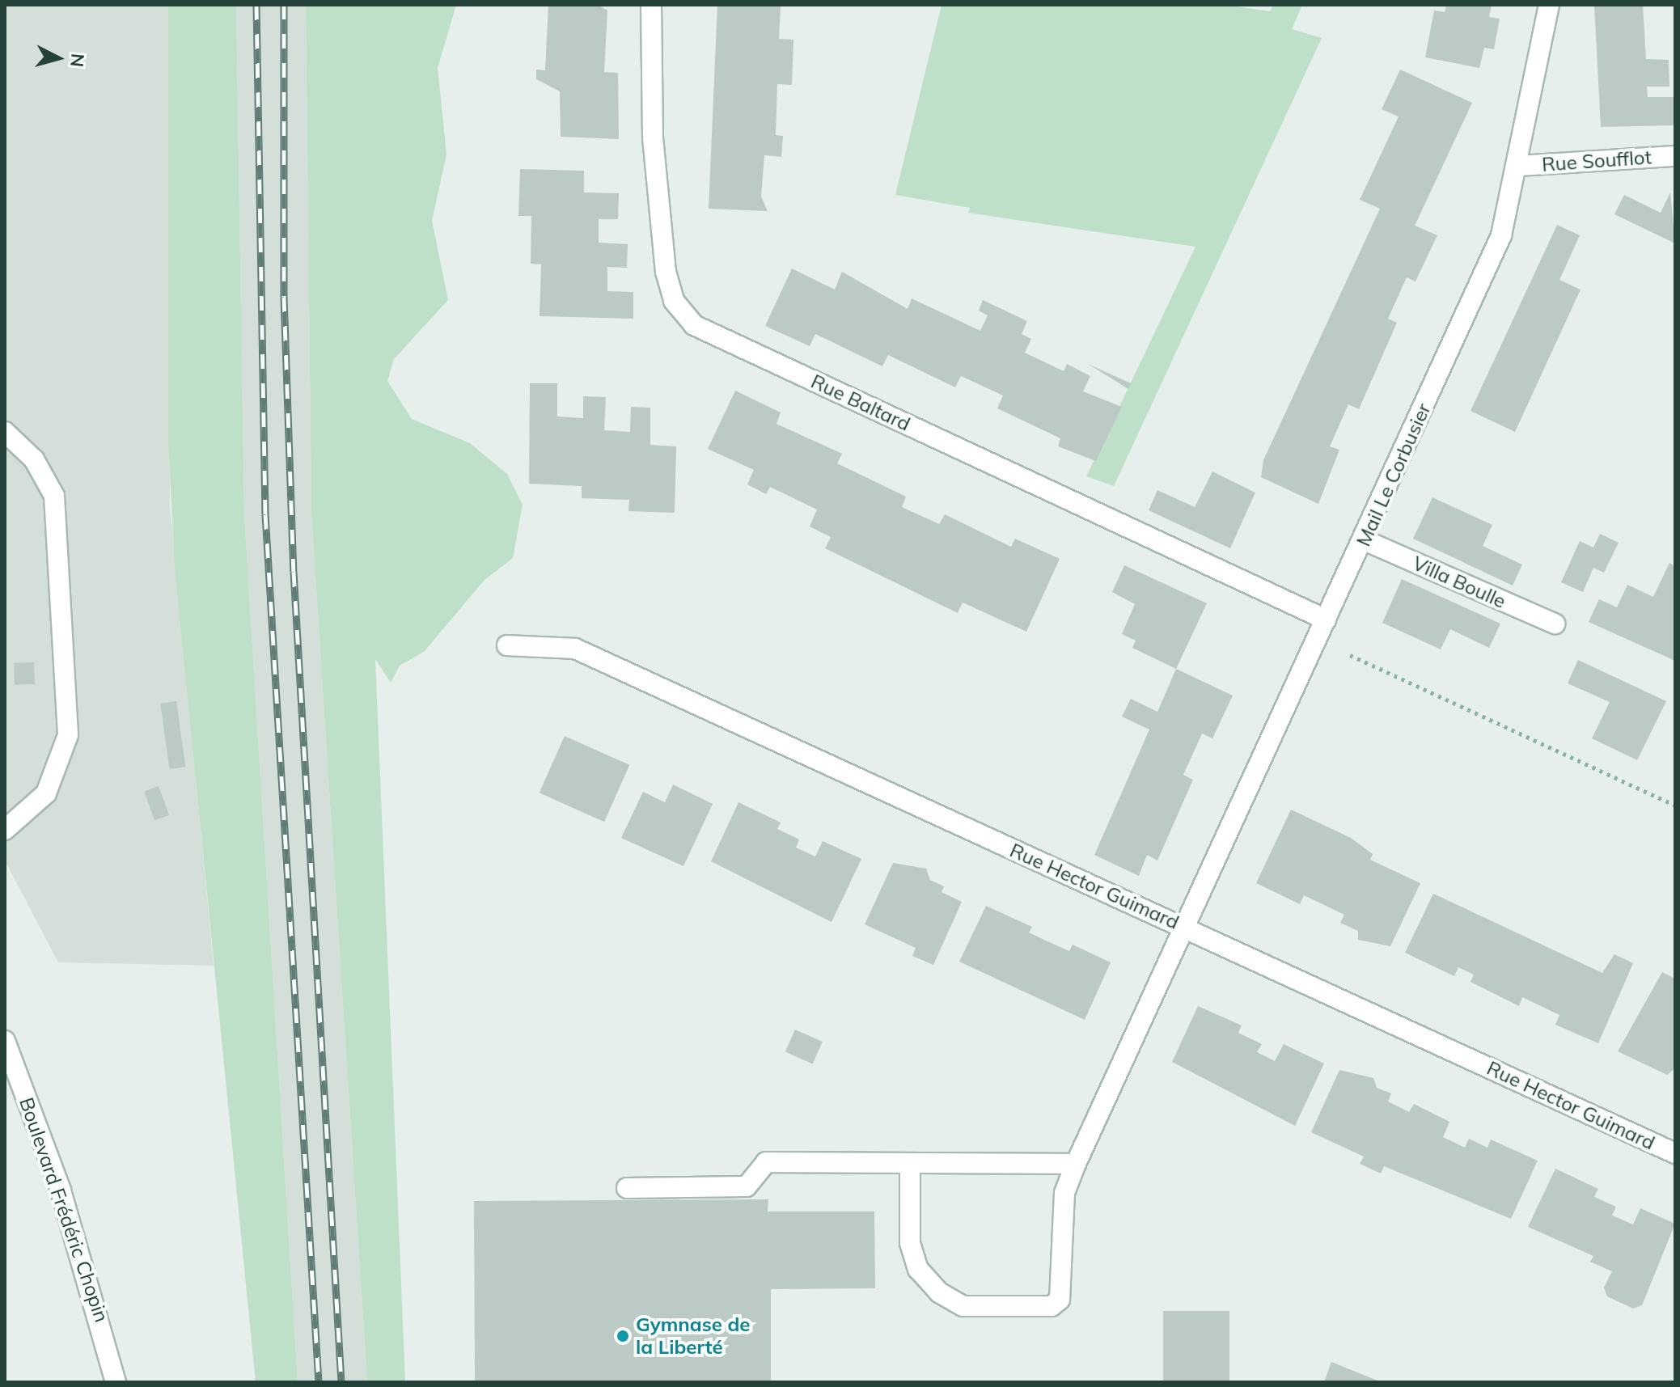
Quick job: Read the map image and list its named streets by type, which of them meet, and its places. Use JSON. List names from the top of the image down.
{
  "streets": {
    "street": [
      "Rue Soufflot",
      "Rue Baltard",
      "Mail Le Corbusier",
      "Villa Boulle",
      "Rue Hector Guimard",
      "Boulevard Frédéric Chopin"
    ]
  },
  "crossings": [
    ["Rue Soufflot", "Mail Le Corbusier"],
    ["Rue Baltard", "Mail Le Corbusier"],
    ["Mail Le Corbusier", "Villa Boulle"],
    ["Mail Le Corbusier", "Rue Hector Guimard"]
  ],
  "places": ["Gymnase de la Liberté"],
  "north": "right"
}
